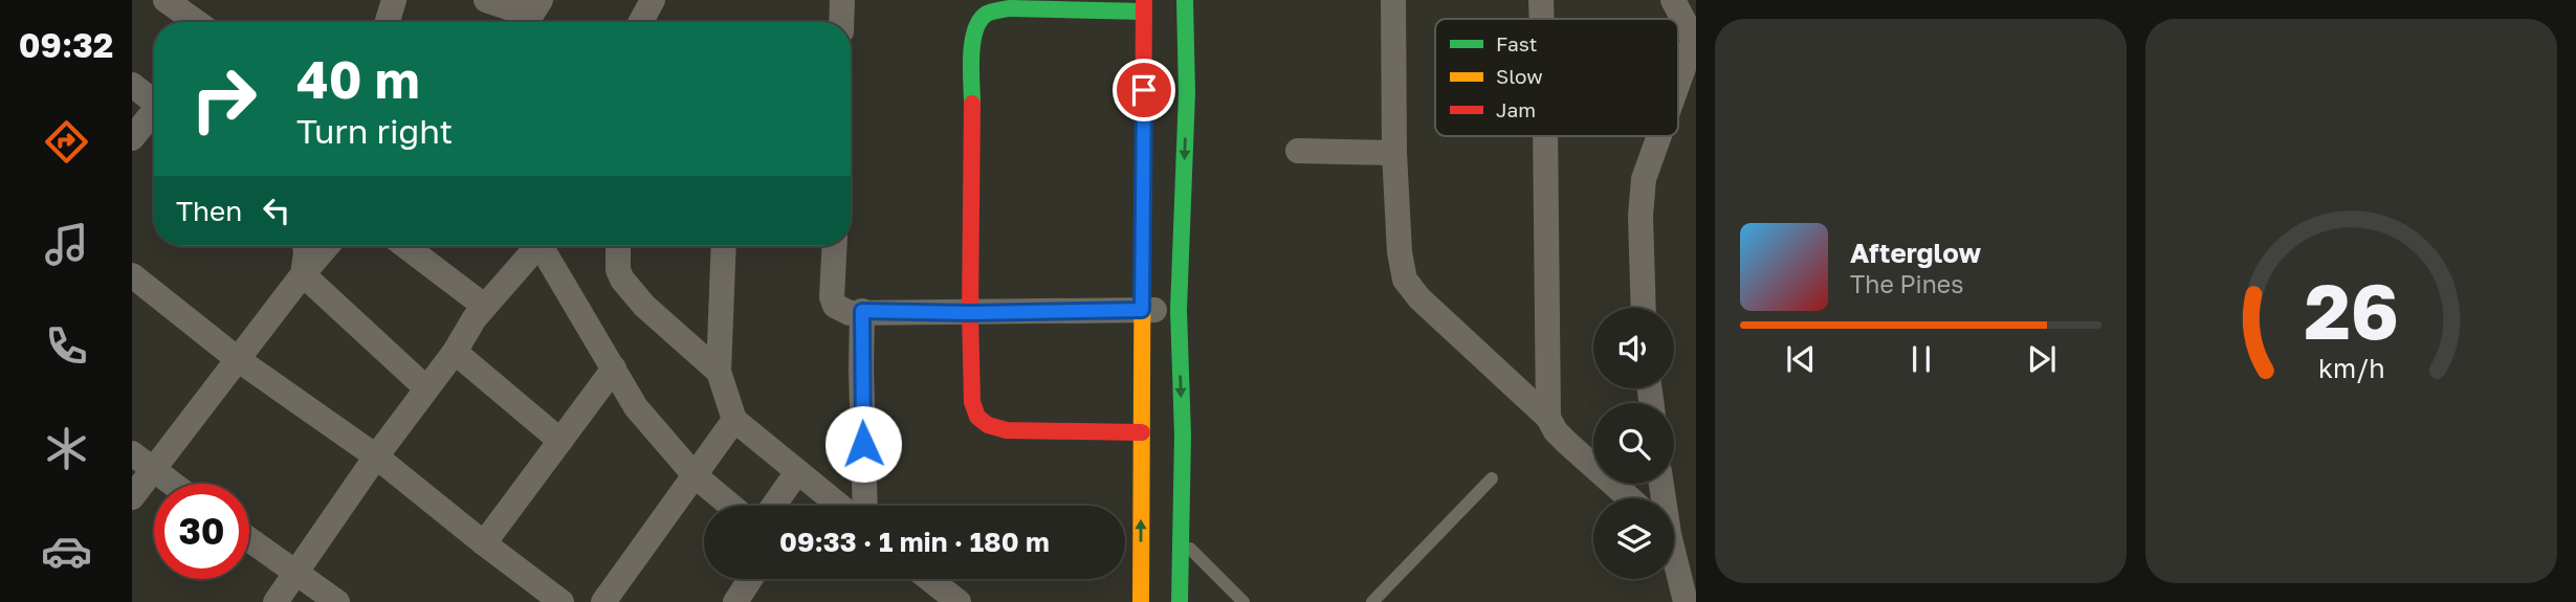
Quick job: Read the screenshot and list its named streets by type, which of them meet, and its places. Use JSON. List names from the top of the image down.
{
  "legend": ["Fast", "Slow", "Jam"],
  "page": {
    "tabs": "09:32",
    "turn": ["40 m", "Turn right"],
    "then": "Then",
    "song": ["Afterglow", "The Pines"],
    "limit": "30",
    "trip": "09:33 · 1 min · 180 m",
    "gauge": ["26", "km/h"]
  }
}
